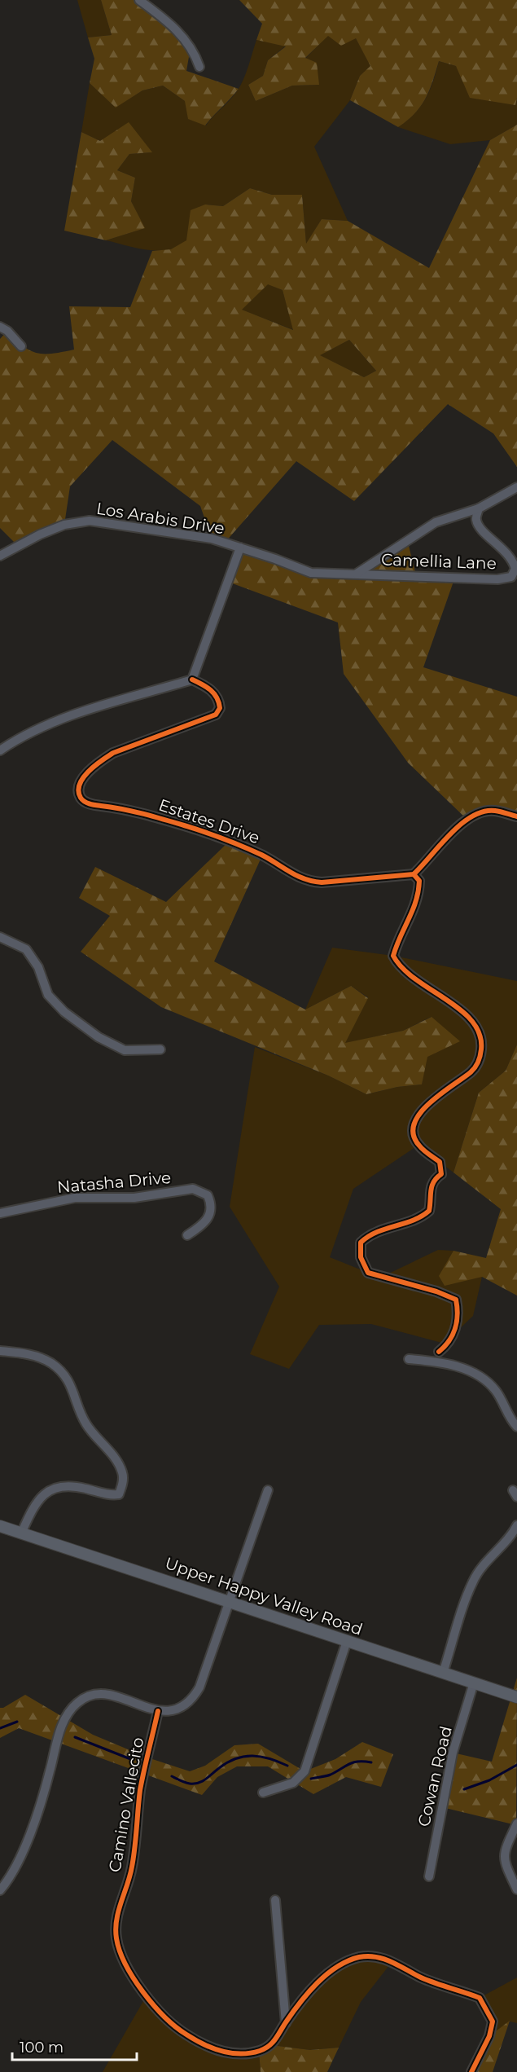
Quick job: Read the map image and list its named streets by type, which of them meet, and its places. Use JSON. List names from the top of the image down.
{
  "streets": {
    "street": [
      "Los Arabis Drive",
      "Camellia Lane",
      "Estates Drive",
      "Natasha Drive",
      "Upper Happy Valley Road",
      "Cowan Road",
      "Camino Vallecito"
    ]
  },
  "crossings": [
    ["Los Arabis Drive", "Camellia Lane"],
    ["Los Arabis Drive", "Estates Drive"],
    ["Upper Happy Valley Road", "Cowan Road"]
  ],
  "scale_bar": "100 m"
}
